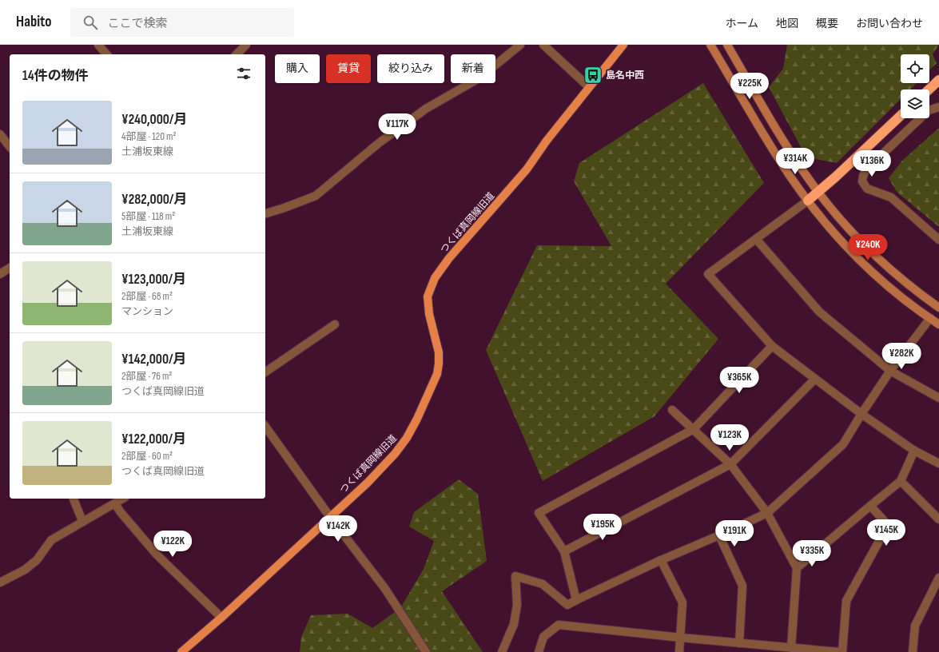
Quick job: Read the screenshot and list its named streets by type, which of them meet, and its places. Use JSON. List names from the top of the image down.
{
  "streets": {
    "main road": ["つくば真岡線旧道"]
  },
  "places": {
    "bus stop": ["島名中西"]
  },
  "page": {
    "header": "Habito",
    "search": "ここで検索",
    "nav": [
      "ホーム",
      "地図",
      "概要",
      "お問い合わせ"
    ],
    "chip": [
      "購入",
      "賃貸",
      "絞り込み",
      "新着"
    ],
    "heading": "14件の物件",
    "price": [
      "¥225K",
      "¥117K",
      "¥314K",
      "¥136K",
      "¥240K",
      "¥282K",
      "¥365K",
      "¥123K",
      "¥195K",
      "¥142K",
      "¥145K",
      "¥191K",
      "¥122K",
      "¥335K"
    ],
    "list": [
      {
        "name": "¥240,000/月",
        "note": "4部屋 · 120 m² · 土浦坂東線"
      },
      {
        "name": "¥282,000/月",
        "note": "5部屋 · 118 m² · 土浦坂東線"
      },
      {
        "name": "¥123,000/月",
        "note": "2部屋 · 68 m² · マンション"
      },
      {
        "name": "¥142,000/月",
        "note": "2部屋 · 76 m² · つくば真岡線旧道"
      },
      {
        "name": "¥122,000/月",
        "note": "2部屋 · 60 m² · つくば真岡線旧道"
      }
    ]
  }
}
